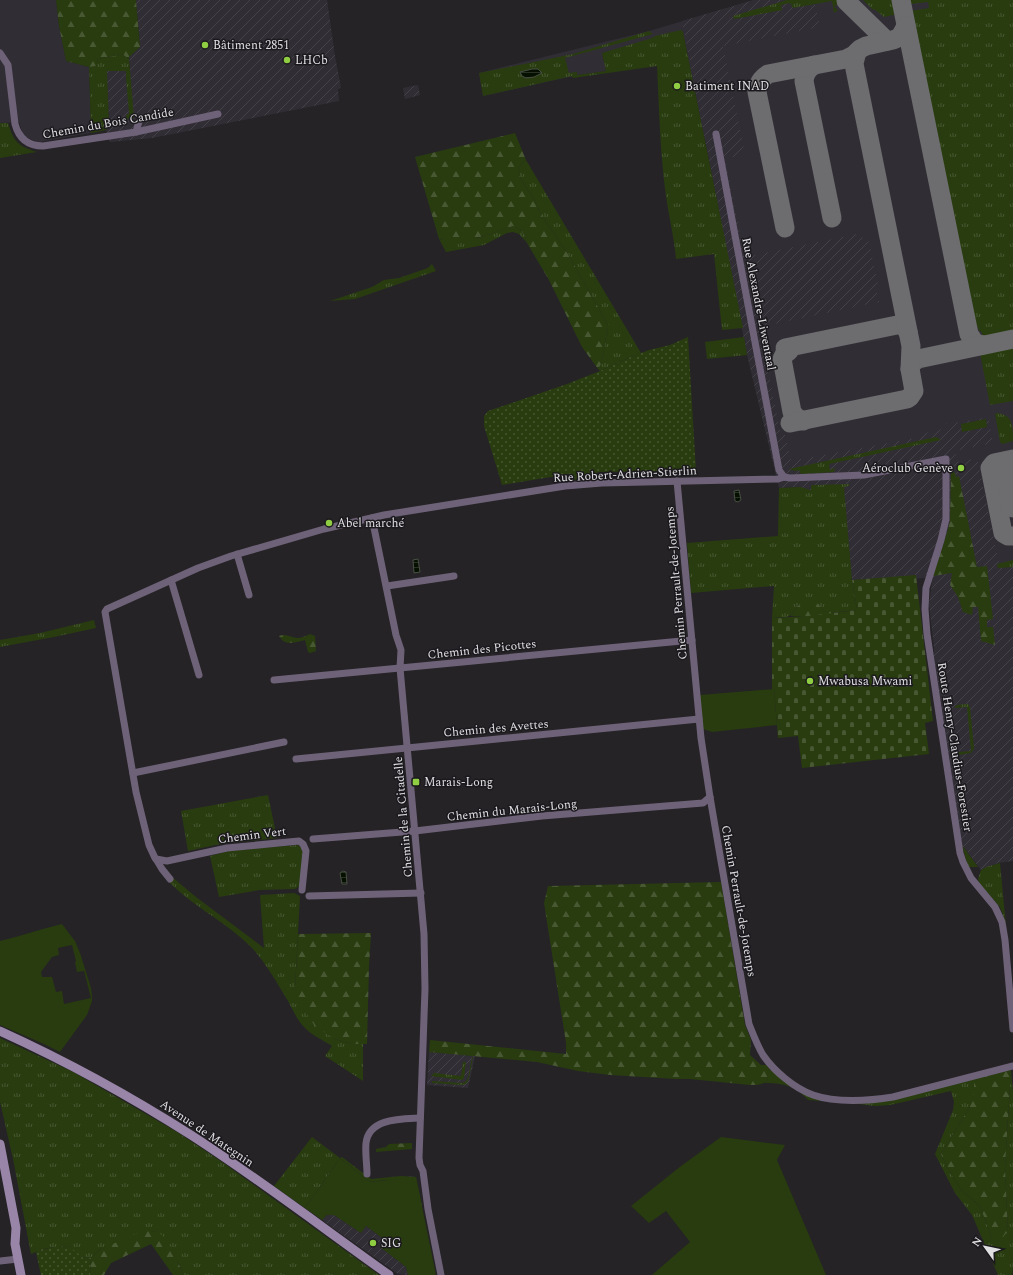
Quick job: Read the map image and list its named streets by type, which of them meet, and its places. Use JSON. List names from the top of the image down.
{
  "streets": {
    "main road": ["Avenue de Mategnin"],
    "street": [
      "Chemin du Bois Candide",
      "Rue Alexandre-Liwentaal",
      "Rue Robert-Adrien-Stierlin",
      "Chemin Perrault-de-Jotemps",
      "Chemin des Picottes",
      "Chemin des Avettes",
      "Route Henry-Claudius-Forestier",
      "Chemin du Marais-Long",
      "Chemin de la Citadelle",
      "Chemin Vert"
    ]
  },
  "crossings": [
    ["Rue Alexandre-Liwentaal", "Rue Robert-Adrien-Stierlin"],
    ["Rue Robert-Adrien-Stierlin", "Chemin Perrault-de-Jotemps"],
    ["Rue Robert-Adrien-Stierlin", "Route Henry-Claudius-Forestier"],
    ["Rue Robert-Adrien-Stierlin", "Chemin de la Citadelle"],
    ["Chemin Perrault-de-Jotemps", "Chemin des Picottes"],
    ["Chemin Perrault-de-Jotemps", "Chemin des Avettes"],
    ["Chemin Perrault-de-Jotemps", "Chemin du Marais-Long"],
    ["Chemin des Picottes", "Chemin de la Citadelle"],
    ["Chemin des Avettes", "Chemin de la Citadelle"],
    ["Chemin du Marais-Long", "Chemin de la Citadelle"]
  ],
  "places": {
    "other": [
      "Bâtiment 2851",
      "LHCb",
      "Batiment INAD",
      "Aéroclub Genève",
      "Abel marché",
      "Mwabusa Mwami",
      "SIG"
    ],
    "transit": ["Marais-Long"]
  },
  "north": "top left"
}
